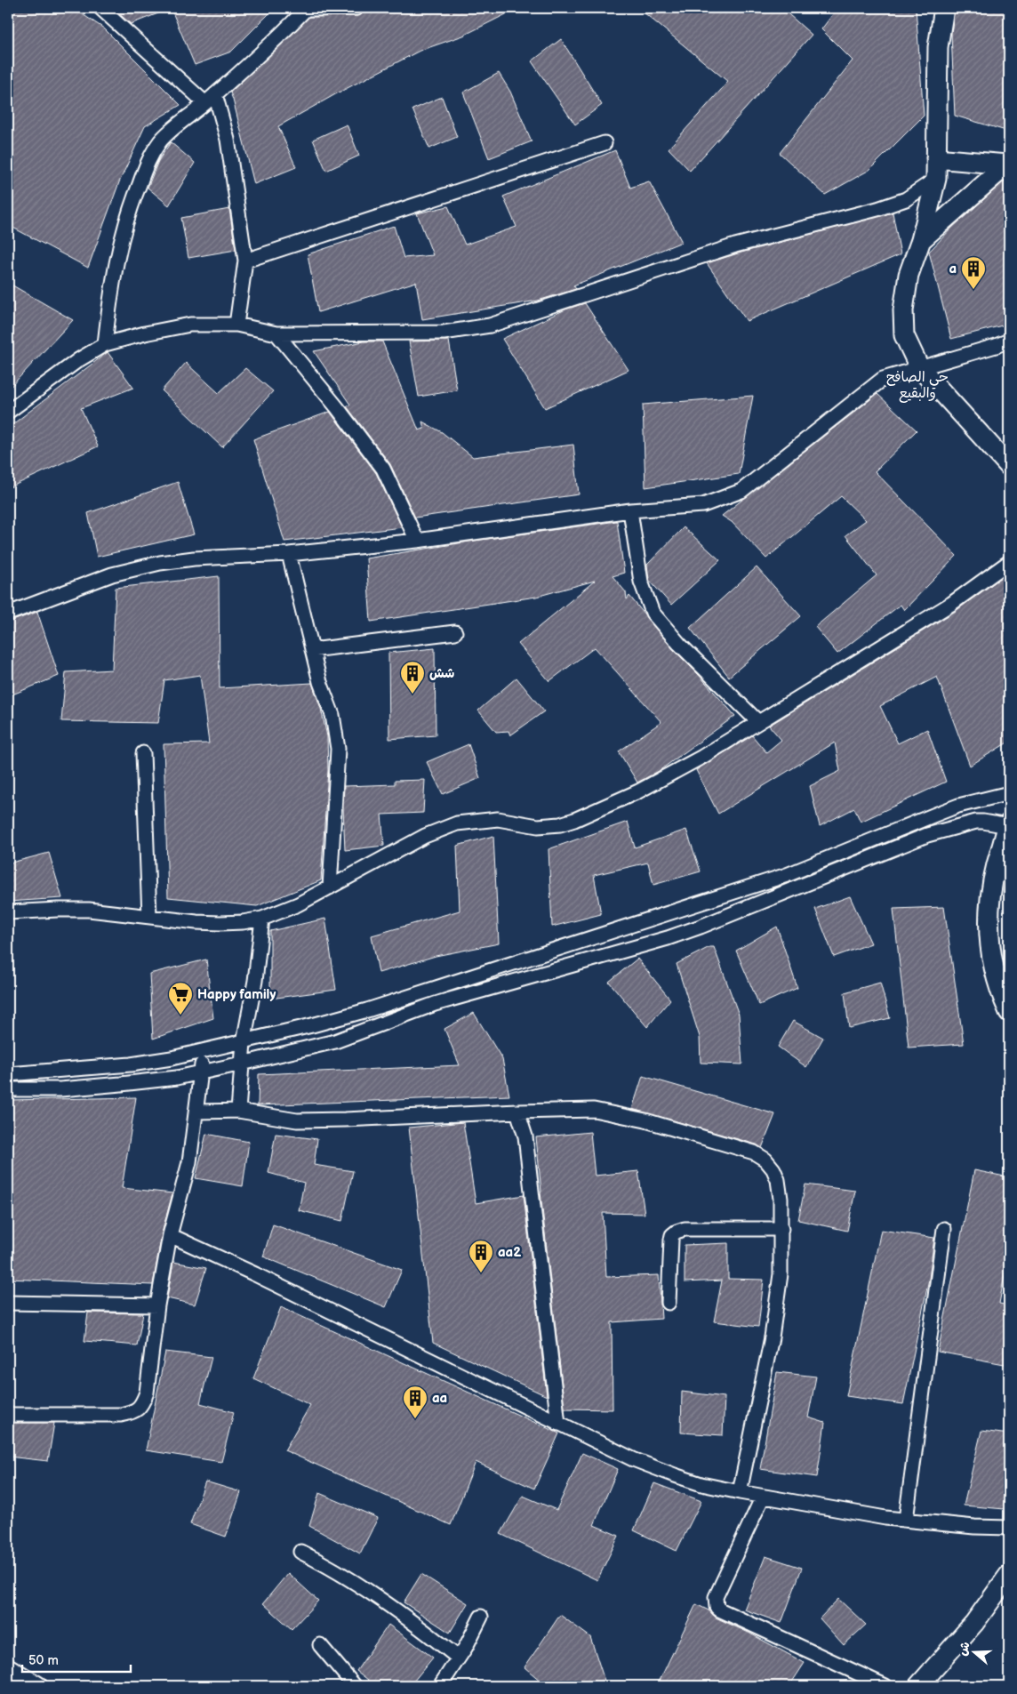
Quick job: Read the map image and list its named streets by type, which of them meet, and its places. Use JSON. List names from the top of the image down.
{
  "districts": ["حي الصافح والبقيع"],
  "places": {
    "building": [
      "a",
      "شش",
      "aa2",
      "aa"
    ],
    "supermarket": ["Happy family"]
  },
  "scale_bar": "50 m",
  "north": "left"
}
